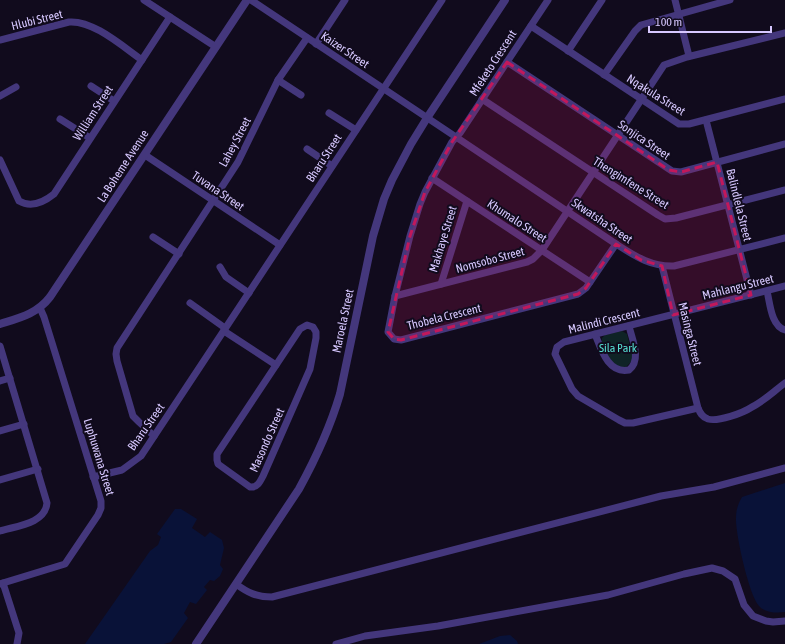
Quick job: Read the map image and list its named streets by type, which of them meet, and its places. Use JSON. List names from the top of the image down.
{
  "streets": {
    "street": [
      "Hlubi Street",
      "Kaizer Street",
      "Mfeketo Crescent",
      "Nqakula Street",
      "William Street",
      "Sonjica Street",
      "Lahey Street",
      "Bharu Street",
      "La Boheme Avenue",
      "Thengimfene Street",
      "Tuvana Street",
      "Balindlela Street",
      "Khumalo Street",
      "Skwatsha Street",
      "Makhaye Street",
      "Nomsobo Street",
      "Mahlangu Street",
      "Thobela Crescent",
      "Maroela Street",
      "Malindi Crescent",
      "Masinga Street",
      "Masondo Street",
      "Luphuwana Street"
    ]
  },
  "crossings": [
    ["Hlubi Street", "William Street"],
    ["Kaizer Street", "Lahey Street"],
    ["Kaizer Street", "Bharu Street"],
    ["Kaizer Street", "Skwatsha Street"],
    ["Kaizer Street", "Maroela Street"],
    ["Mfeketo Crescent", "Nqakula Street"],
    ["Mfeketo Crescent", "Sonjica Street"],
    ["Mfeketo Crescent", "Thengimfene Street"],
    ["Mfeketo Crescent", "Skwatsha Street"],
    ["Mfeketo Crescent", "Thobela Crescent"],
    ["Nqakula Street", "Balindlela Street"],
    ["Nqakula Street", "Nomsobo Street"],
    ["Sonjica Street", "Balindlela Street"],
    ["Sonjica Street", "Nomsobo Street"],
    ["Lahey Street", "Bharu Street"],
    ["Lahey Street", "Tuvana Street"],
    ["Bharu Street", "Tuvana Street"],
    ["Bharu Street", "Luphuwana Street"],
    ["La Boheme Avenue", "Tuvana Street"],
    ["La Boheme Avenue", "Luphuwana Street"],
    ["Thengimfene Street", "Balindlela Street"],
    ["Thengimfene Street", "Nomsobo Street"],
    ["Balindlela Street", "Skwatsha Street"],
    ["Balindlela Street", "Mahlangu Street"],
    ["Khumalo Street", "Makhaye Street"],
    ["Khumalo Street", "Nomsobo Street"],
    ["Khumalo Street", "Thobela Crescent"],
    ["Skwatsha Street", "Nomsobo Street"],
    ["Skwatsha Street", "Thobela Crescent"],
    ["Skwatsha Street", "Maroela Street"],
    ["Skwatsha Street", "Masinga Street"],
    ["Makhaye Street", "Nomsobo Street"],
    ["Nomsobo Street", "Thobela Crescent"],
    ["Mahlangu Street", "Malindi Crescent"],
    ["Mahlangu Street", "Masinga Street"],
    ["Malindi Crescent", "Masinga Street"]
  ],
  "parks": ["Sila Park"],
  "scale_bar": "100 m"
}
